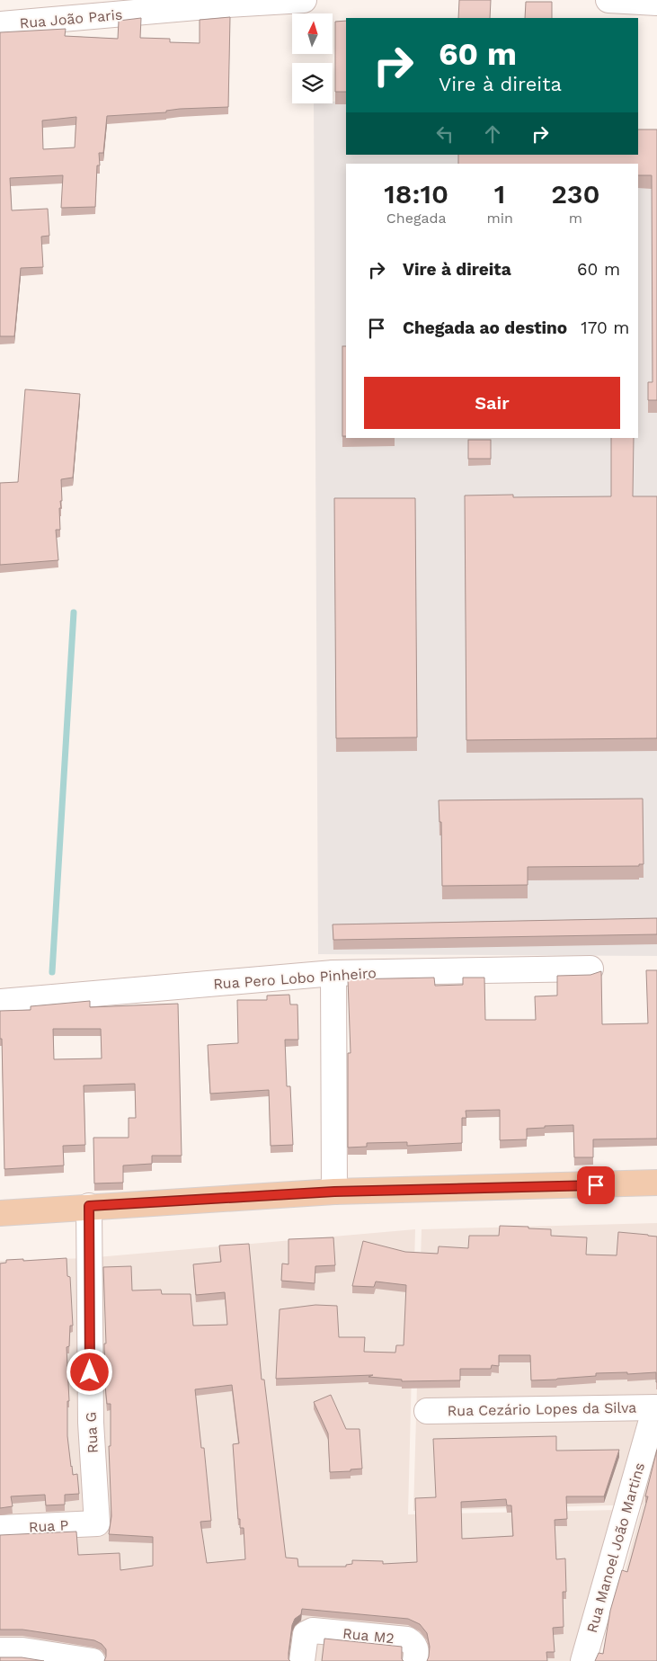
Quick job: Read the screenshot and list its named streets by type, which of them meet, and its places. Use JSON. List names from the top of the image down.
{
  "streets": {
    "street": [
      "Rua João Paris",
      "Rua Pero Lobo Pinheiro",
      "Rua Cezário Lopes da Silva",
      "Rua G",
      "Rua P",
      "Rua Manoel João Martins",
      "Rua M2"
    ]
  },
  "crossings": [
    ["Rua Cezário Lopes da Silva", "Rua Manoel João Martins"],
    ["Rua G", "Rua P"]
  ],
  "north": "top",
  "page": {
    "turn": ["60 m", "Vire à direita"],
    "eta": [
      "18:10",
      "Chegada",
      "1",
      "min",
      "230",
      "m"
    ],
    "list": [
      {
        "name": "Vire à direita",
        "value": "60 m"
      },
      {
        "name": "Chegada ao destino",
        "value": "170 m"
      }
    ],
    "buttons": "Sair"
  }
}
